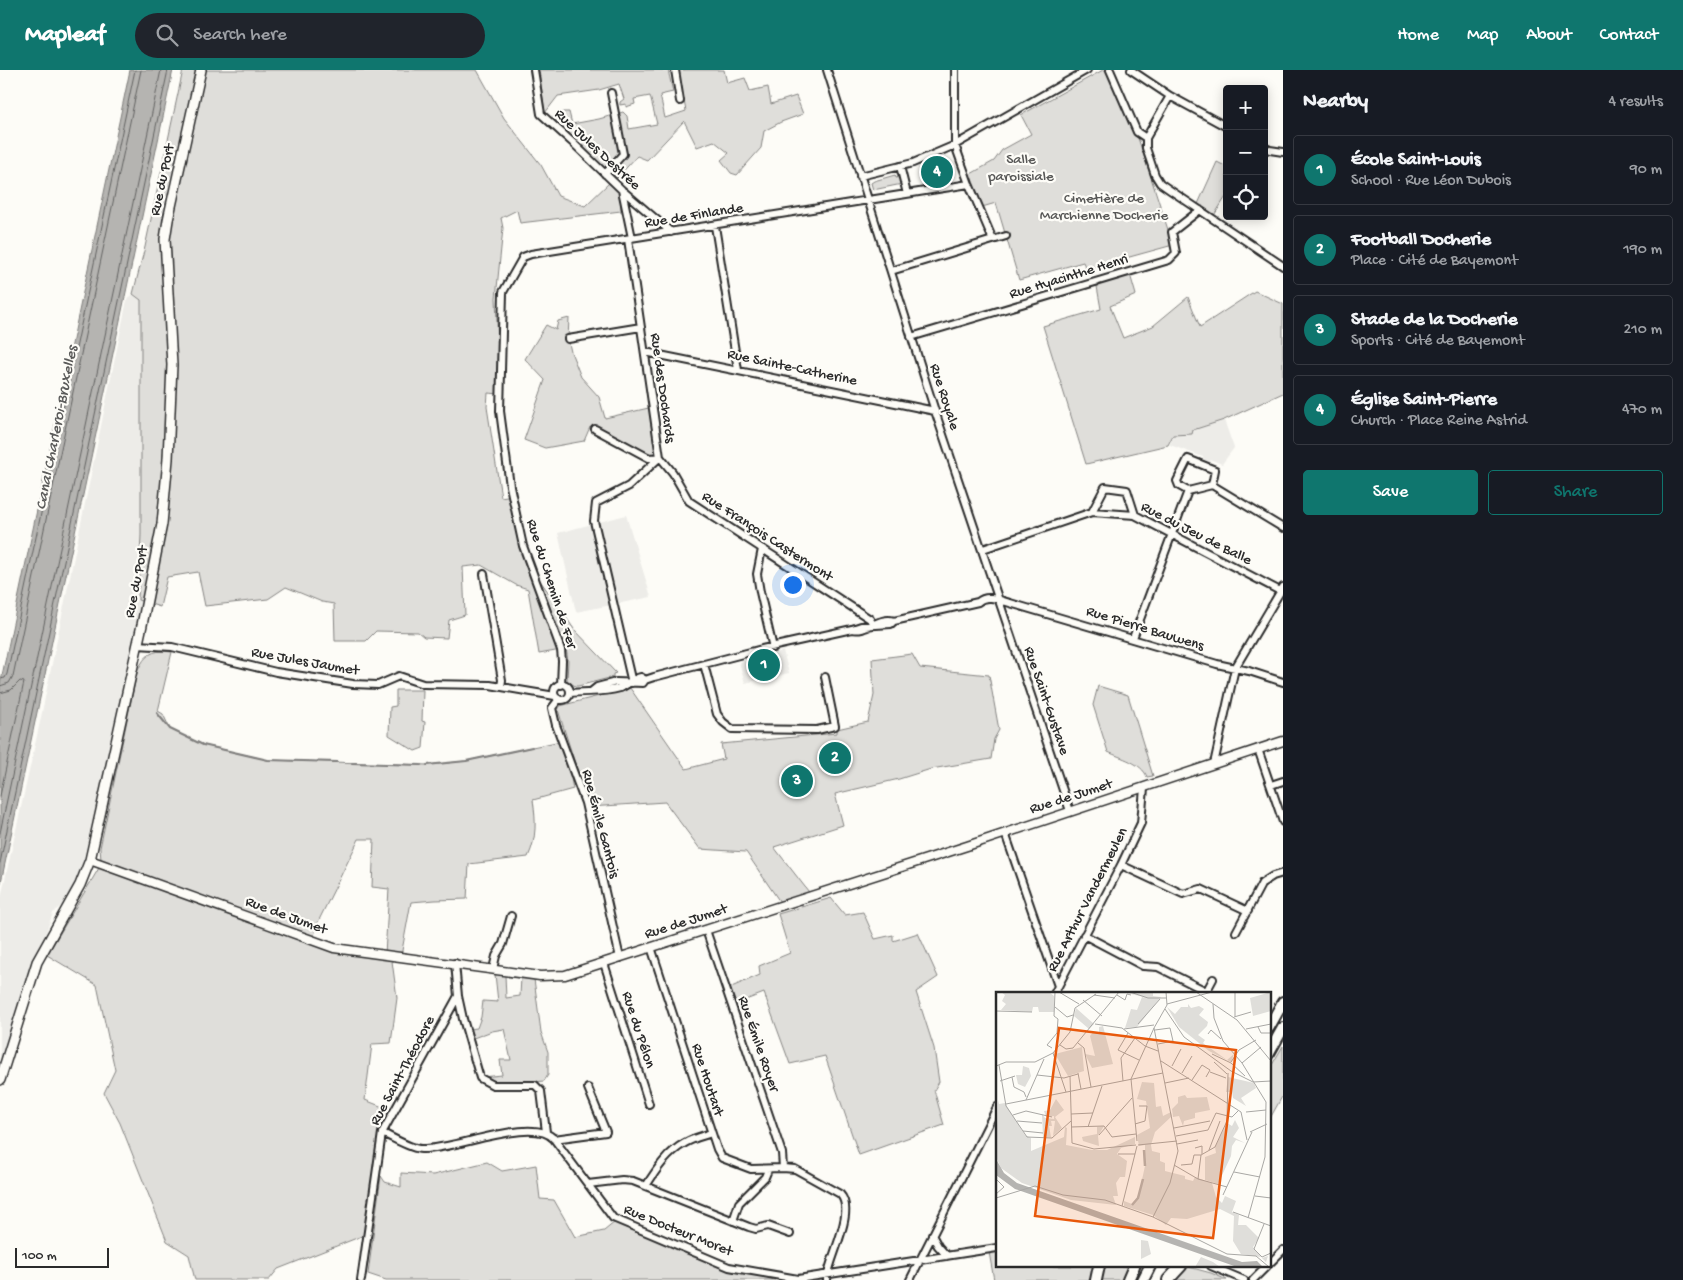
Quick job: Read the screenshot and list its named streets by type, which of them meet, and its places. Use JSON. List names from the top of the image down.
{
  "streets": {
    "main road": ["Rue du Port"],
    "street": [
      "Rue Jules Destrée",
      "Rue de Finlande",
      "Rue Hyacinthe Henri",
      "Rue Sainte-Catherine",
      "Rue des Dochards",
      "Rue Royale",
      "Rue du Jeu de Balle",
      "Rue François Castermont",
      "Rue du Chemin de Fer",
      "Rue Pierre Bauwens",
      "Rue Jules Jaumet",
      "Rue Saint-Gustave",
      "Rue de Jumet",
      "Rue Émile Gantois",
      "Rue Arthur Vandermeulen",
      "Rue du Pélon",
      "Rue Émile Royer",
      "Rue Saint-Théodore",
      "Rue Houtart",
      "Rue Docteur Moret"
    ]
  },
  "crossings": [
    ["Rue Jules Destrée", "Rue de Finlande"],
    ["Rue Jules Destrée", "Rue des Dochards"],
    ["Rue du Port", "Rue Jules Jaumet"],
    ["Rue du Port", "Rue de Jumet"],
    ["Rue de Finlande", "Rue des Dochards"],
    ["Rue de Finlande", "Rue Royale"],
    ["Rue de Finlande", "Rue du Chemin de Fer"],
    ["Rue Hyacinthe Henri", "Rue Royale"],
    ["Rue Sainte-Catherine", "Rue des Dochards"],
    ["Rue Sainte-Catherine", "Rue Royale"],
    ["Rue des Dochards", "Rue François Castermont"],
    ["Rue Royale", "Rue du Jeu de Balle"],
    ["Rue Royale", "Rue Pierre Bauwens"],
    ["Rue Royale", "Rue Saint-Gustave"],
    ["Rue du Chemin de Fer", "Rue Jules Jaumet"],
    ["Rue du Chemin de Fer", "Rue Émile Gantois"],
    ["Rue Pierre Bauwens", "Rue Saint-Gustave"],
    ["Rue Jules Jaumet", "Rue Émile Gantois"],
    ["Rue Saint-Gustave", "Rue de Jumet"],
    ["Rue de Jumet", "Rue Émile Gantois"],
    ["Rue de Jumet", "Rue Arthur Vandermeulen"],
    ["Rue de Jumet", "Rue du Pélon"],
    ["Rue de Jumet", "Rue Émile Royer"],
    ["Rue de Jumet", "Rue Houtart"],
    ["Rue Émile Royer", "Rue Houtart"]
  ],
  "water": ["Canal Charleroi-Bruxelles"],
  "parks": ["Salle paroissiale", "Cimetière de Marchienne Docherie"],
  "scale_bar": "100 m",
  "page": {
    "header": "Mapleaf",
    "search": "Search here",
    "nav": [
      "Home",
      "Map",
      "About",
      "Contact"
    ],
    "heading": ["Nearby", "4 results"],
    "map_buttons": ["+", "−"],
    "list": [
      {
        "mark": "1",
        "name": "École Saint-Louis",
        "note": "School · Rue Léon Dubois",
        "value": "90 m"
      },
      {
        "mark": "2",
        "name": "Football Docherie",
        "note": "Place · Cité de Bayemont",
        "value": "190 m"
      },
      {
        "mark": "3",
        "name": "Stade de la Docherie",
        "note": "Sports · Cité de Bayemont",
        "value": "210 m"
      },
      {
        "mark": "4",
        "name": "Église Saint-Pierre",
        "note": "Church · Place Reine Astrid",
        "value": "470 m"
      }
    ],
    "pins": [
      "4",
      "1",
      "2",
      "3"
    ],
    "buttons": ["Save", "Share"],
    "scale": "100 m"
  }
}
